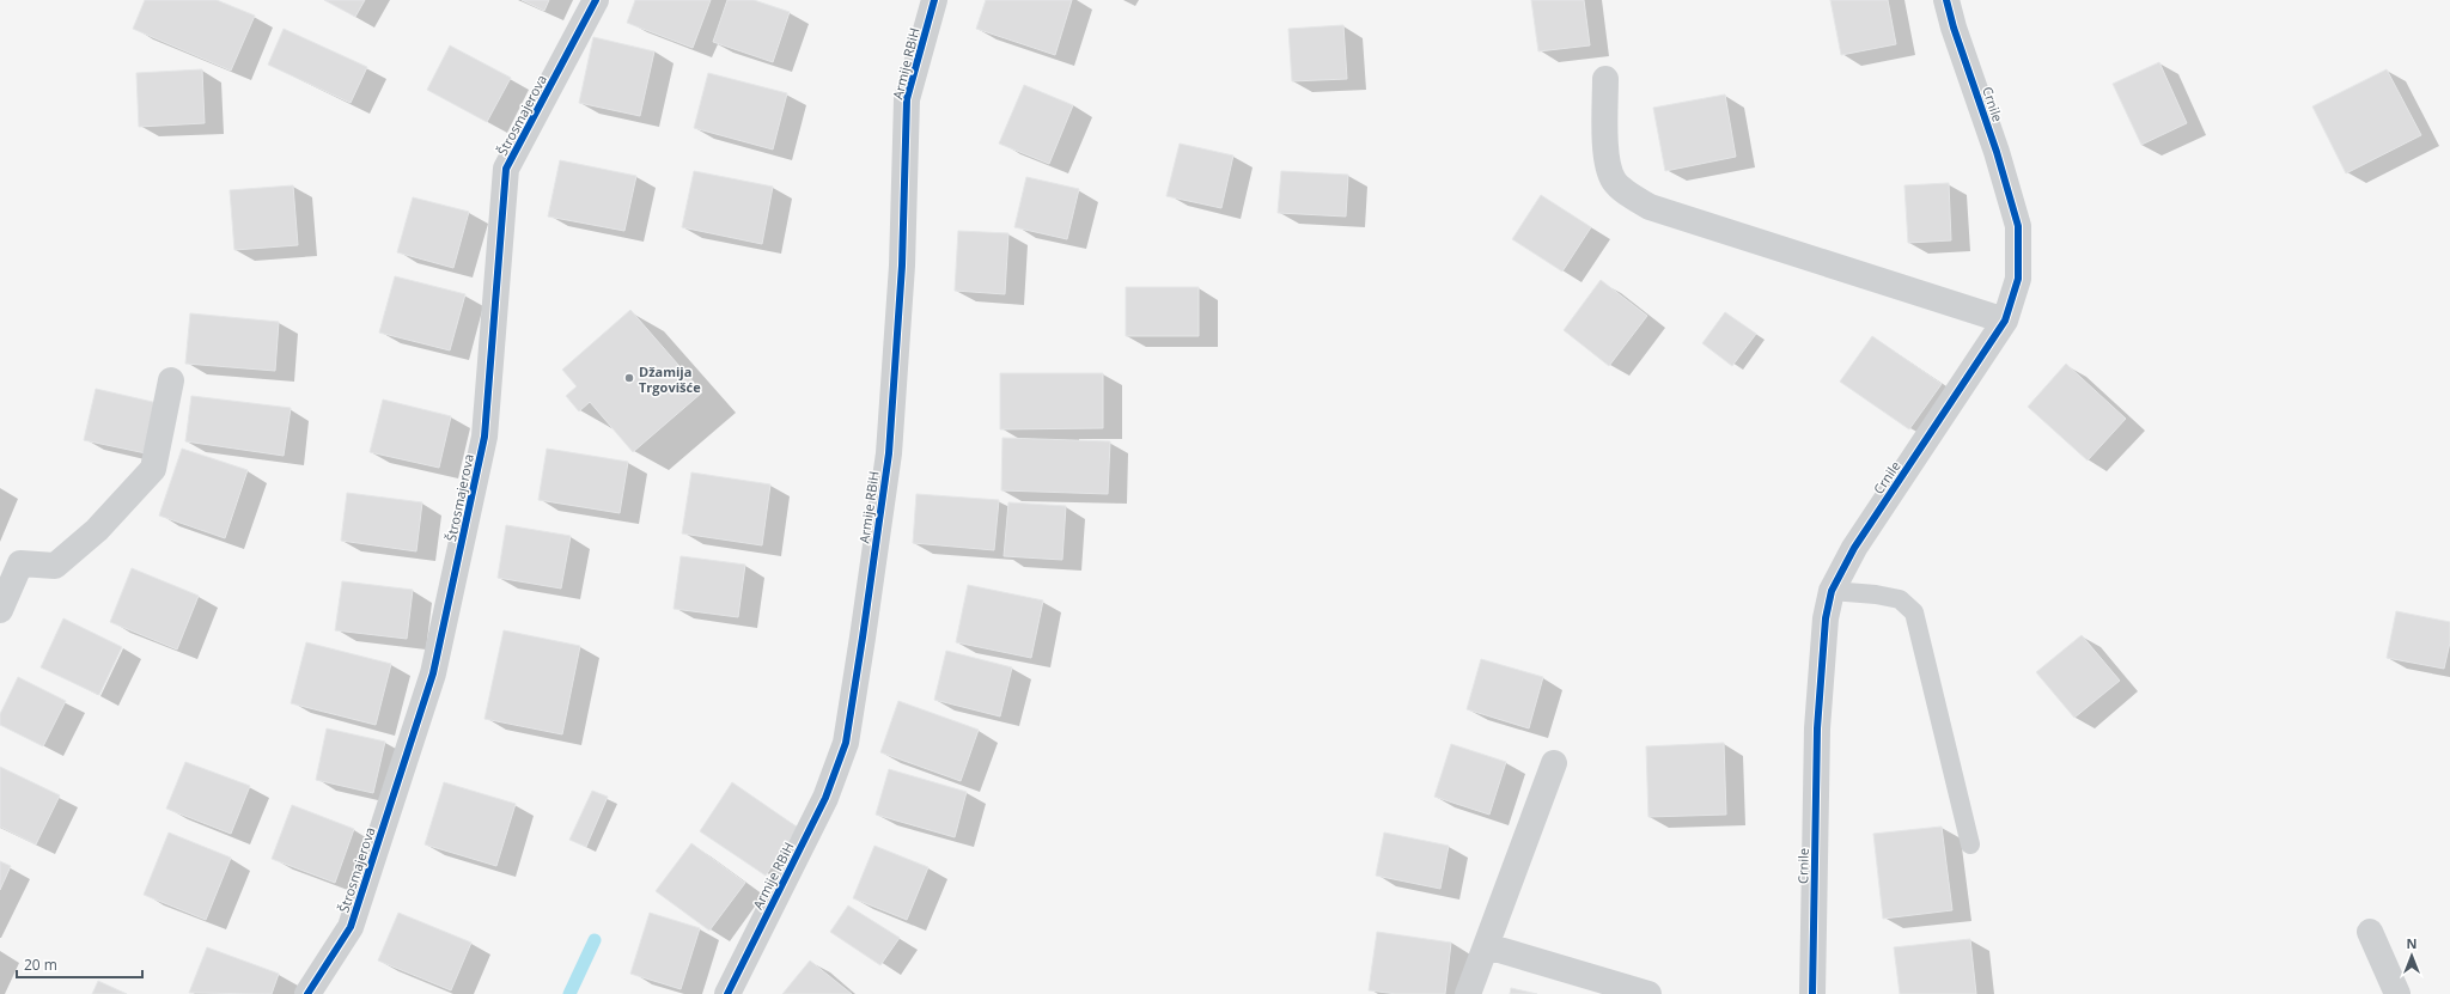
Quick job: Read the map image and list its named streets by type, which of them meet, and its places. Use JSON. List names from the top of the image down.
{
  "streets": {
    "street": ["Armije RBiH", "Crnile", "Štrosmajerova"]
  },
  "places": ["Džamija Trgovišće"],
  "scale_bar": "20 m",
  "north": "top"
}
